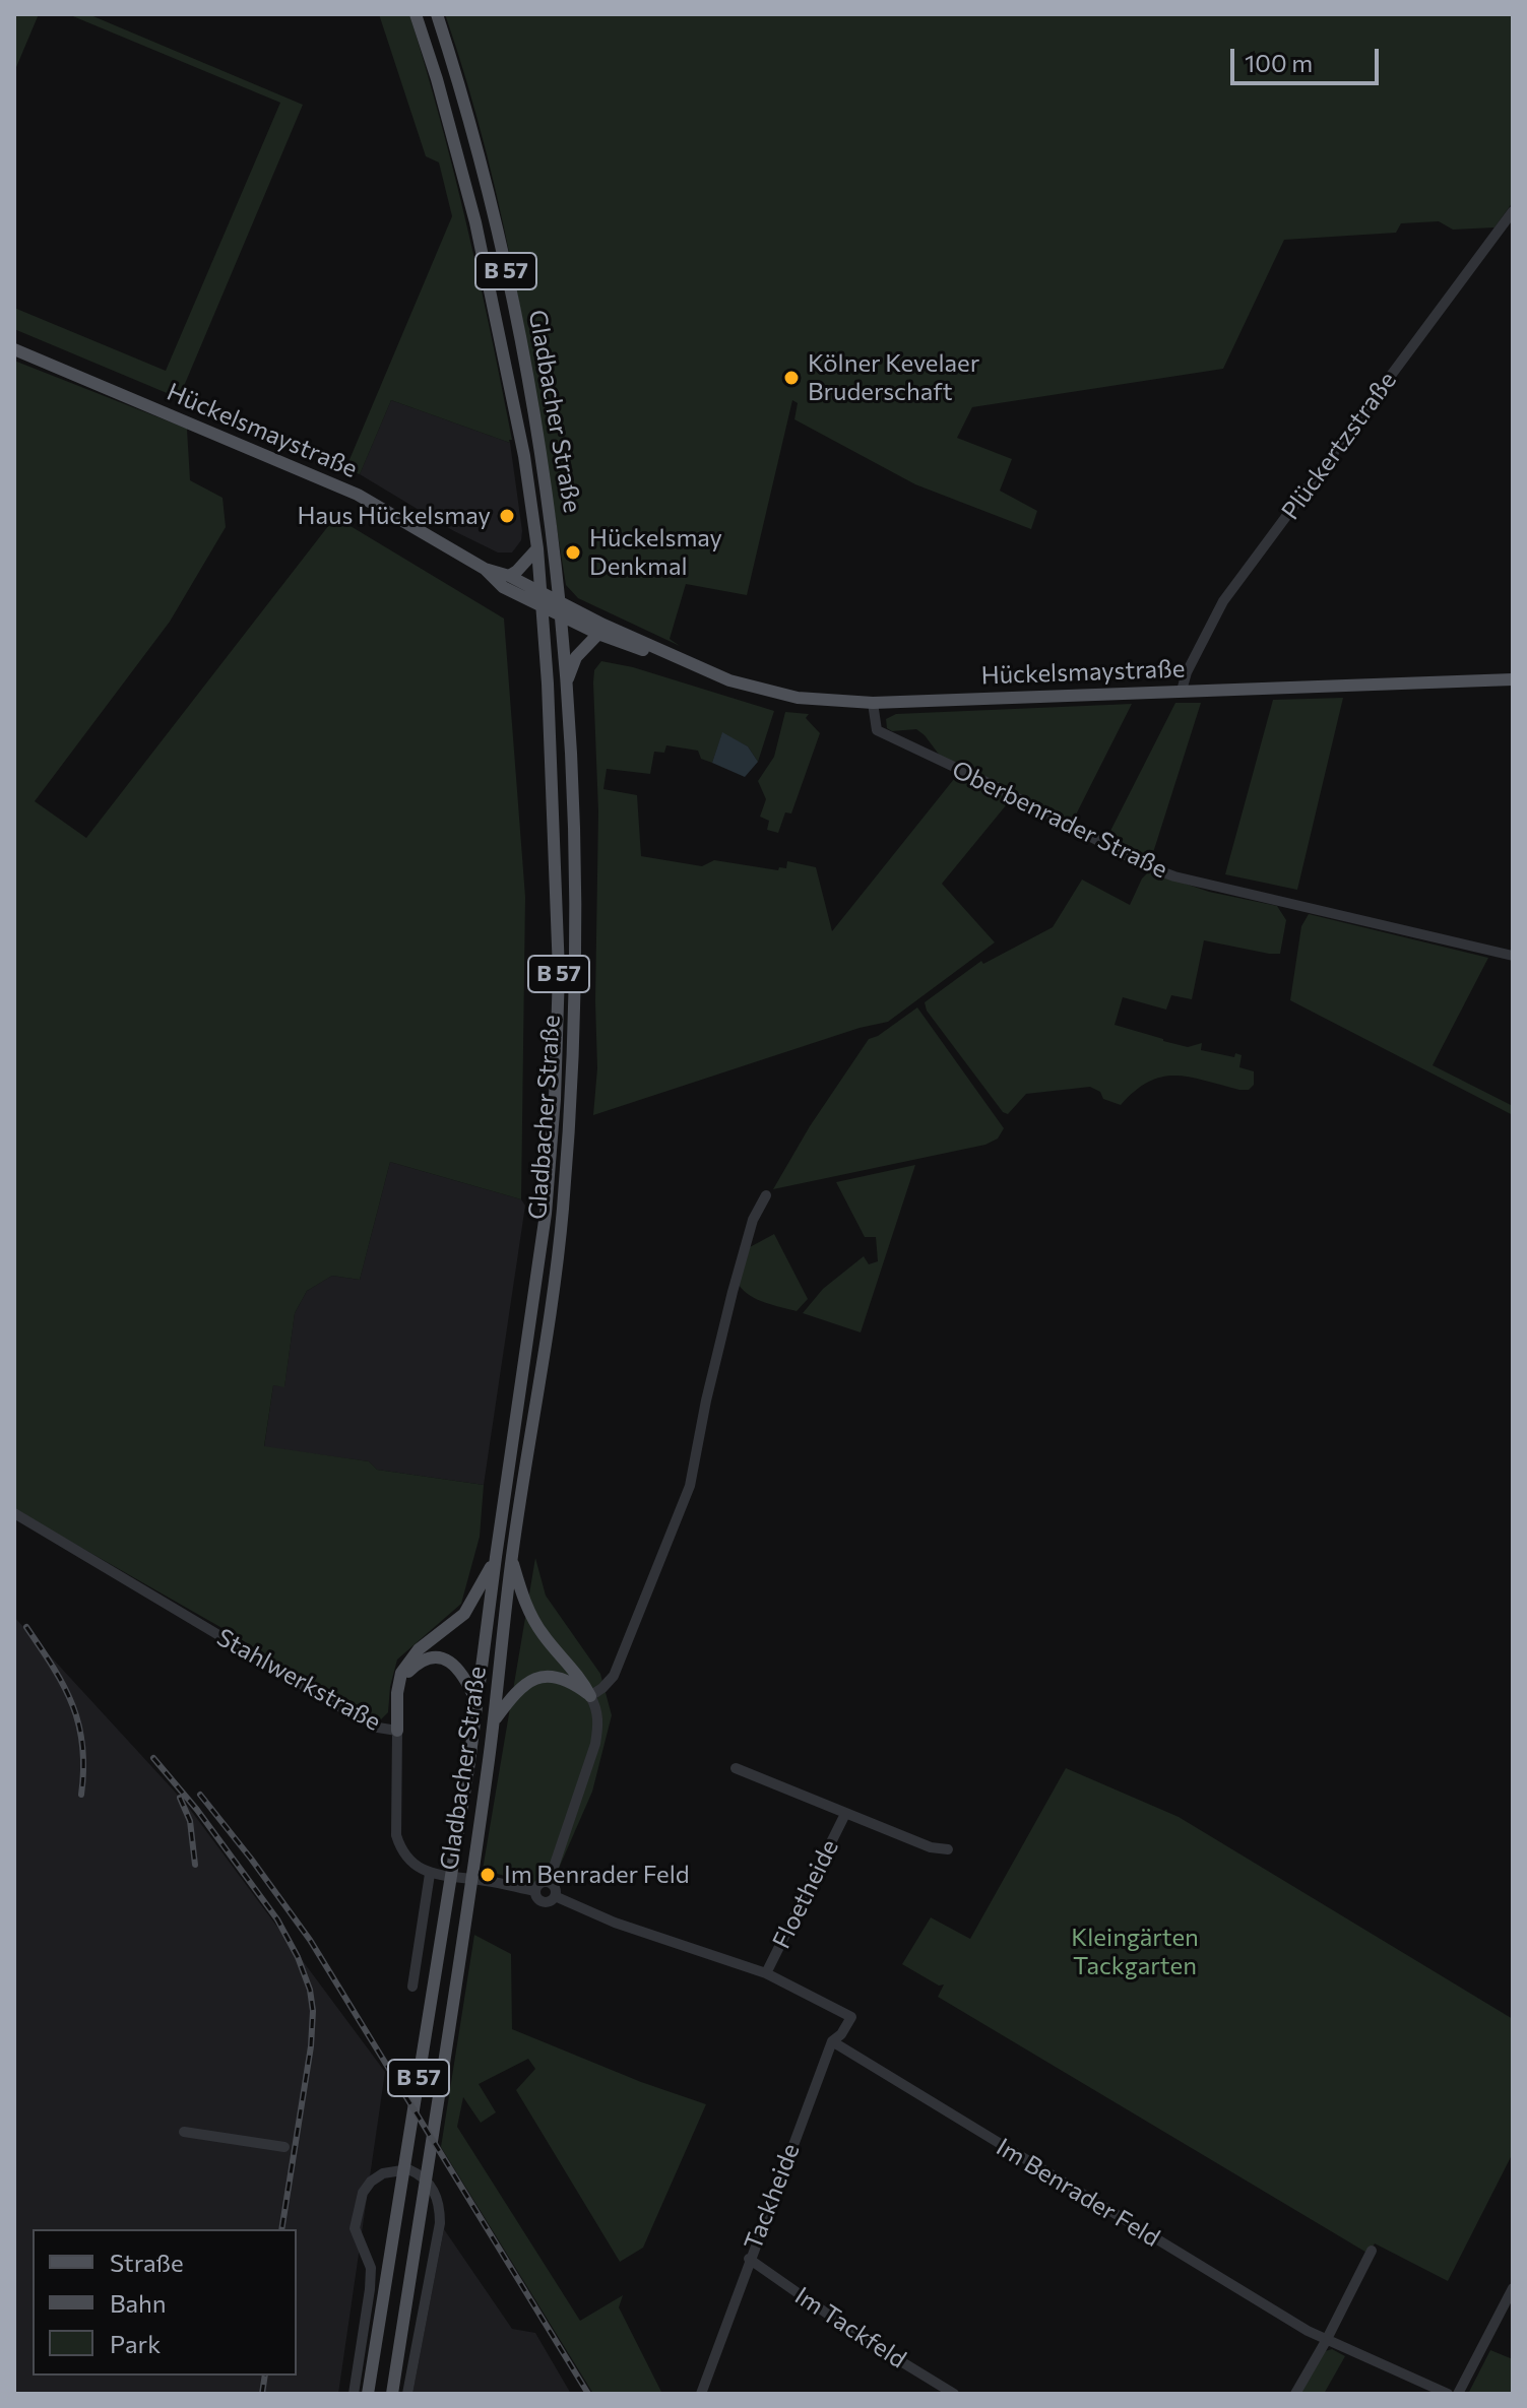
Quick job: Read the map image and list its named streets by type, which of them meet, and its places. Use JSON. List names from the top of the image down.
{
  "streets": {
    "main road": ["B 57", "Gladbacher Straße", "Hückelsmaystraße"],
    "street": [
      "Plückertzstraße",
      "Oberbenrader Straße",
      "Stahlwerkstraße",
      "Floetheide",
      "Im Benrader Feld",
      "Tackheide",
      "Im Tackfeld"
    ]
  },
  "crossings": [
    ["Gladbacher Straße", "Hückelsmaystraße"],
    ["Hückelsmaystraße", "Plückertzstraße"],
    ["Hückelsmaystraße", "Oberbenrader Straße"],
    ["Floetheide", "Tackheide"],
    ["Im Benrader Feld", "Tackheide"],
    ["Tackheide", "Im Tackfeld"]
  ],
  "parks": ["Kleingärten Tackgarten"],
  "places": [
    "Kölner Kevelaer Bruderschaft",
    "Haus Hückelsmay",
    "Hückelsmay Denkmal",
    "Im Benrader Feld"
  ],
  "legend": ["Straße", "Bahn", "Park"],
  "scale_bar": "100 m"
}
